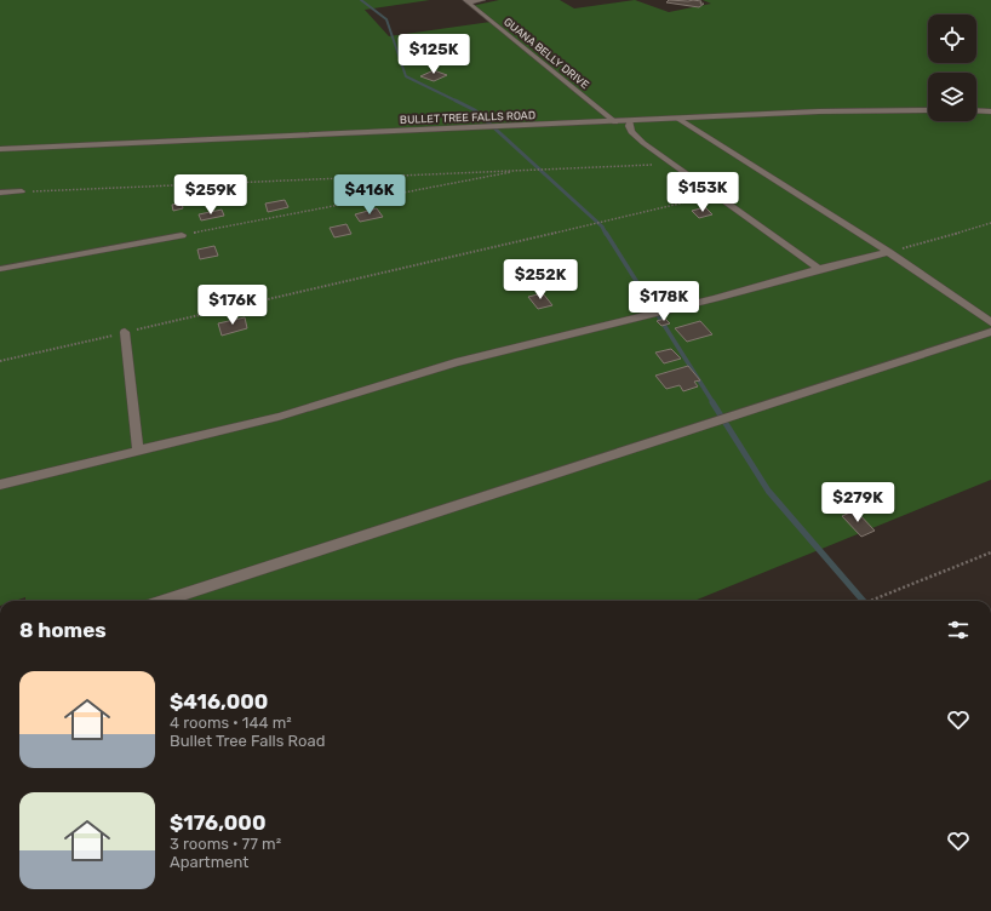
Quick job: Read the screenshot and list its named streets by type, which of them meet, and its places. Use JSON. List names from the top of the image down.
{
  "streets": {
    "street": ["GUANA BELLY DRIVE", "BULLET TREE FALLS ROAD"]
  },
  "crossings": [
    ["GUANA BELLY DRIVE", "BULLET TREE FALLS ROAD"]
  ],
  "page": {
    "price": [
      "$125K",
      "$153K",
      "$259K",
      "$416K",
      "$252K",
      "$178K",
      "$176K",
      "$279K"
    ],
    "heading": "8 homes",
    "list": [
      {
        "name": "$416,000",
        "note": "4 rooms · 144 m² · Bullet Tree Falls Road"
      },
      {
        "name": "$176,000",
        "note": "3 rooms · 77 m² · Apartment"
      }
    ]
  }
}
